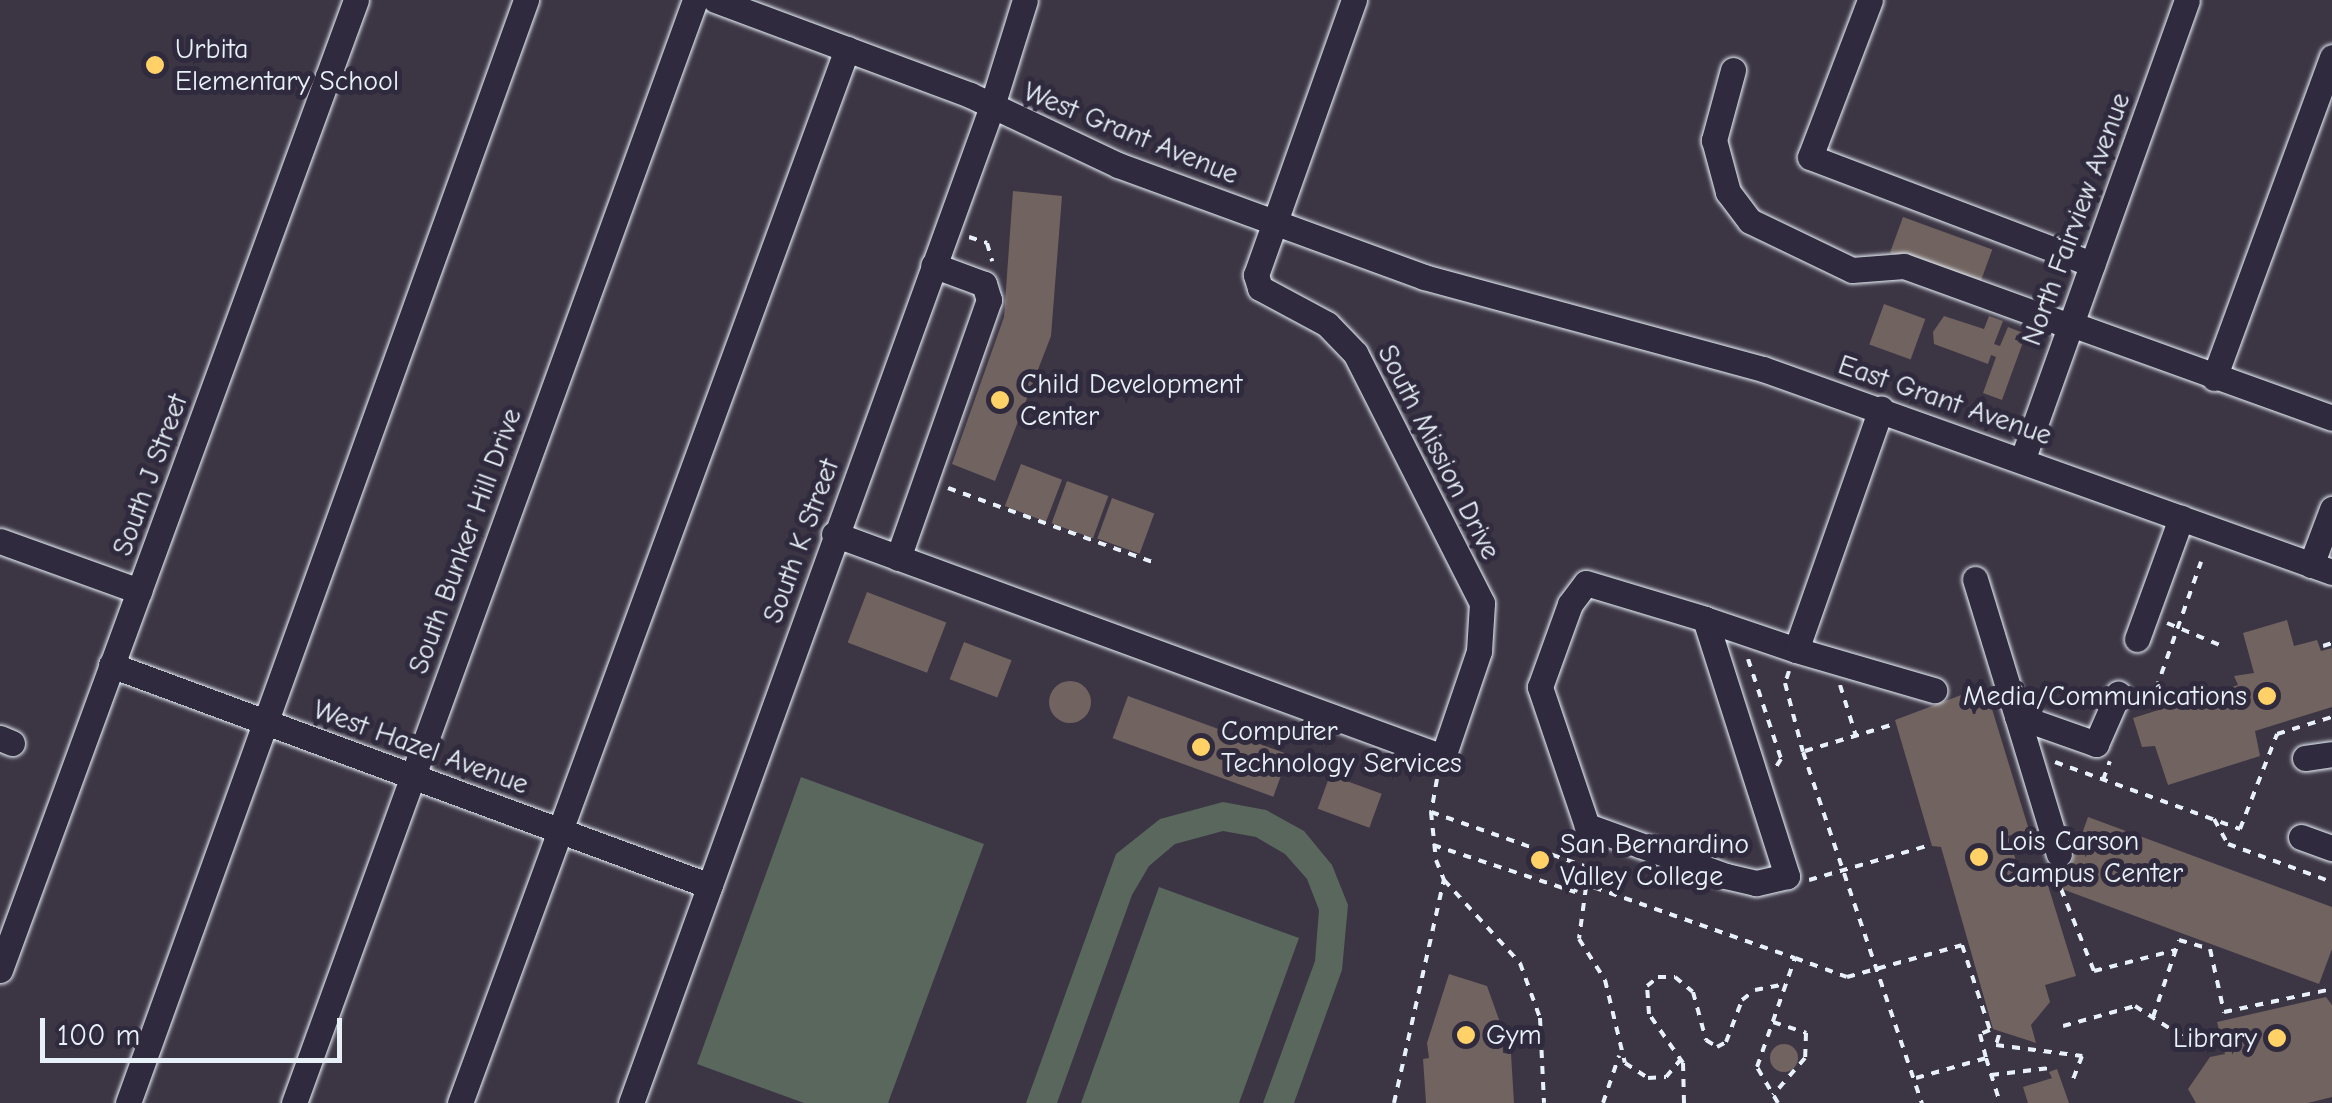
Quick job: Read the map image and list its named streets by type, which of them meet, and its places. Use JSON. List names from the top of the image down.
{
  "streets": {
    "street": [
      "West Grant Avenue",
      "North Fairview Avenue",
      "East Grant Avenue",
      "South Mission Drive",
      "South J Street",
      "South Bunker Hill Drive",
      "South K Street",
      "West Hazel Avenue"
    ]
  },
  "crossings": [
    ["West Grant Avenue", "East Grant Avenue"],
    ["West Grant Avenue", "South Mission Drive"],
    ["West Grant Avenue", "South K Street"],
    ["North Fairview Avenue", "East Grant Avenue"],
    ["South J Street", "West Hazel Avenue"],
    ["South Bunker Hill Drive", "West Hazel Avenue"],
    ["South K Street", "West Hazel Avenue"]
  ],
  "places": [
    "Urbita Elementary School",
    "Child Development Center",
    "Media/Communications",
    "Computer Technology Services",
    "Lois Carson Campus Center",
    "San Bernardino Valley College",
    "Gym",
    "Library"
  ],
  "scale_bar": "100 m"
}
